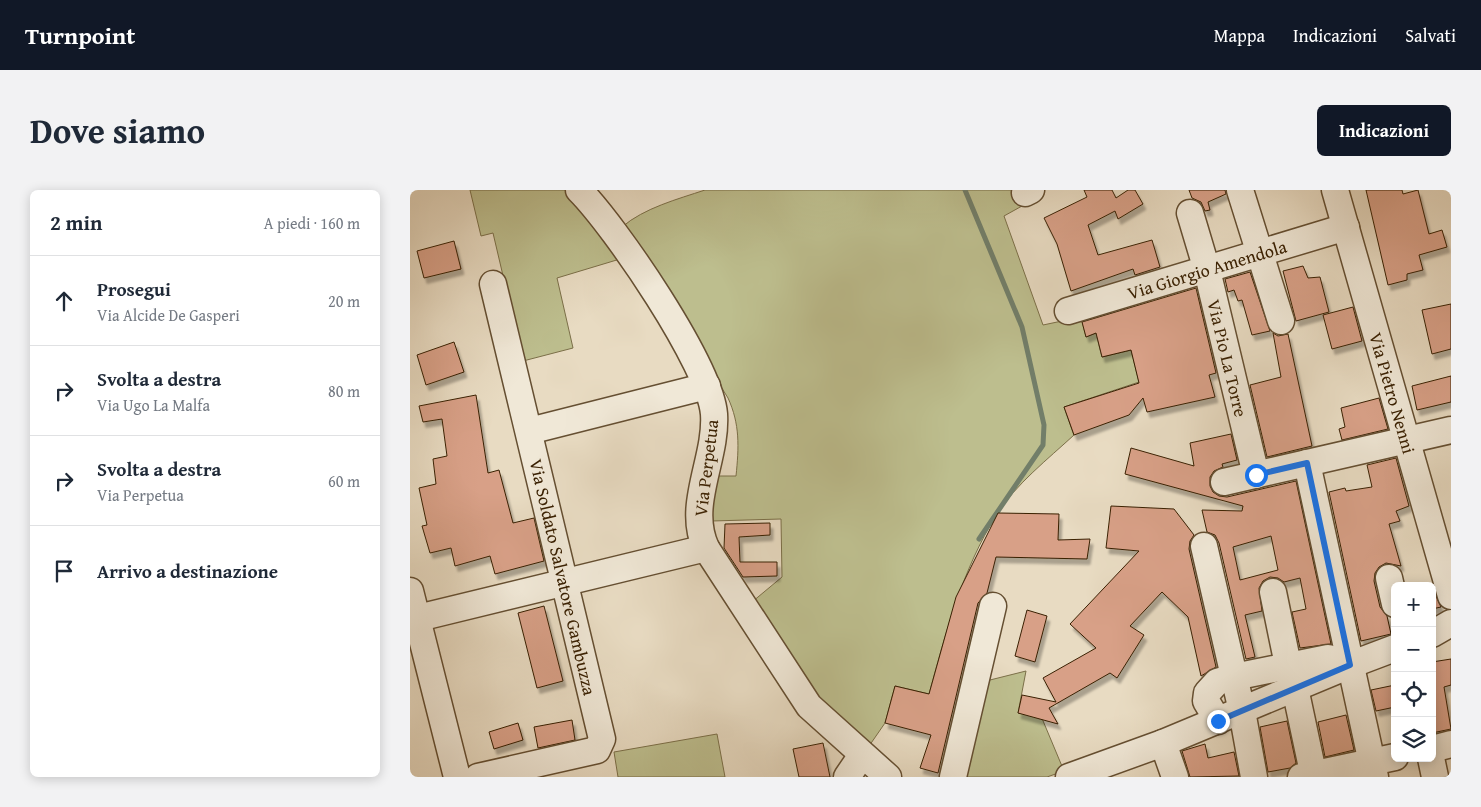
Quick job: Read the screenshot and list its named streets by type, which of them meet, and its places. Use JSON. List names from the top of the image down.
{
  "streets": {
    "street": [
      "Via Giorgio Amendola",
      "Via Pio La Torre",
      "Via Pietro Nenni",
      "Via Perpetua",
      "Via Soldato Salvatore Gambuzza"
    ]
  },
  "crossings": [
    ["Via Giorgio Amendola", "Via Pio La Torre"],
    ["Via Giorgio Amendola", "Via Pietro Nenni"]
  ],
  "page": {
    "header": "Turnpoint",
    "nav": ["Mappa", "Indicazioni", "Salvati"],
    "title": "Dove siamo",
    "buttons": "Indicazioni",
    "heading": ["2 min", "A piedi · 160 m"],
    "list": [
      ["Prosegui", "Via Alcide De Gasperi", "20 m"],
      ["Svolta a destra", "Via Ugo La Malfa", "80 m"],
      ["Svolta a destra", "Via Perpetua", "60 m"],
      "Arrivo a destinazione"
    ],
    "map_buttons": ["+", "−"]
  }
}
